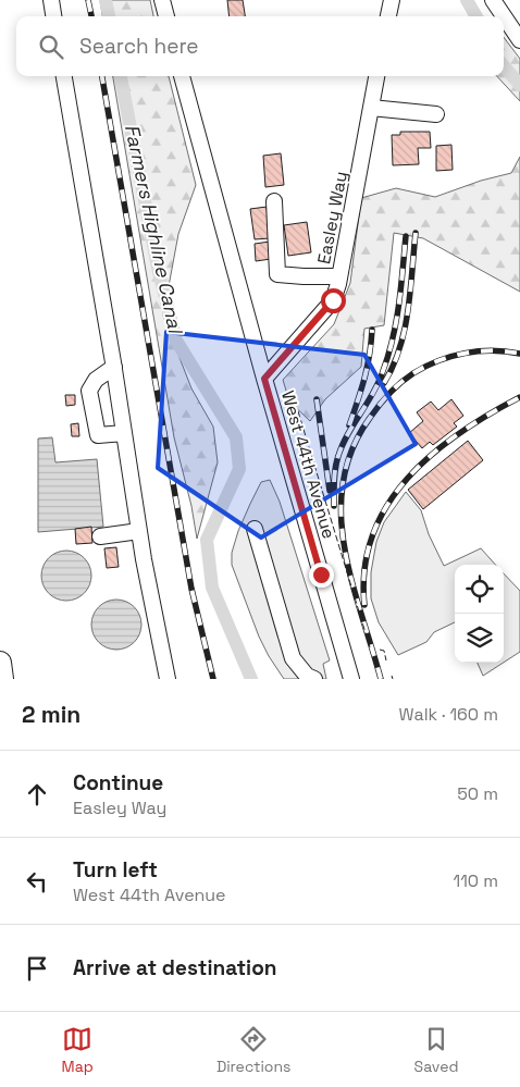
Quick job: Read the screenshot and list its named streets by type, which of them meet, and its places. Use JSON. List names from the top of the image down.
{
  "streets": {
    "street": ["Easley Way", "West 44th Avenue"]
  },
  "crossings": [
    ["Easley Way", "West 44th Avenue"]
  ],
  "water": ["Farmers Highline Canal"],
  "page": {
    "search": "Search here",
    "heading": ["2 min", "Walk · 160 m"],
    "list": [
      ["Continue", "Easley Way", "50 m"],
      ["Turn left", "West 44th Avenue", "110 m"],
      "Arrive at destination"
    ],
    "nav": ["Map", "Directions", "Saved"]
  }
}
